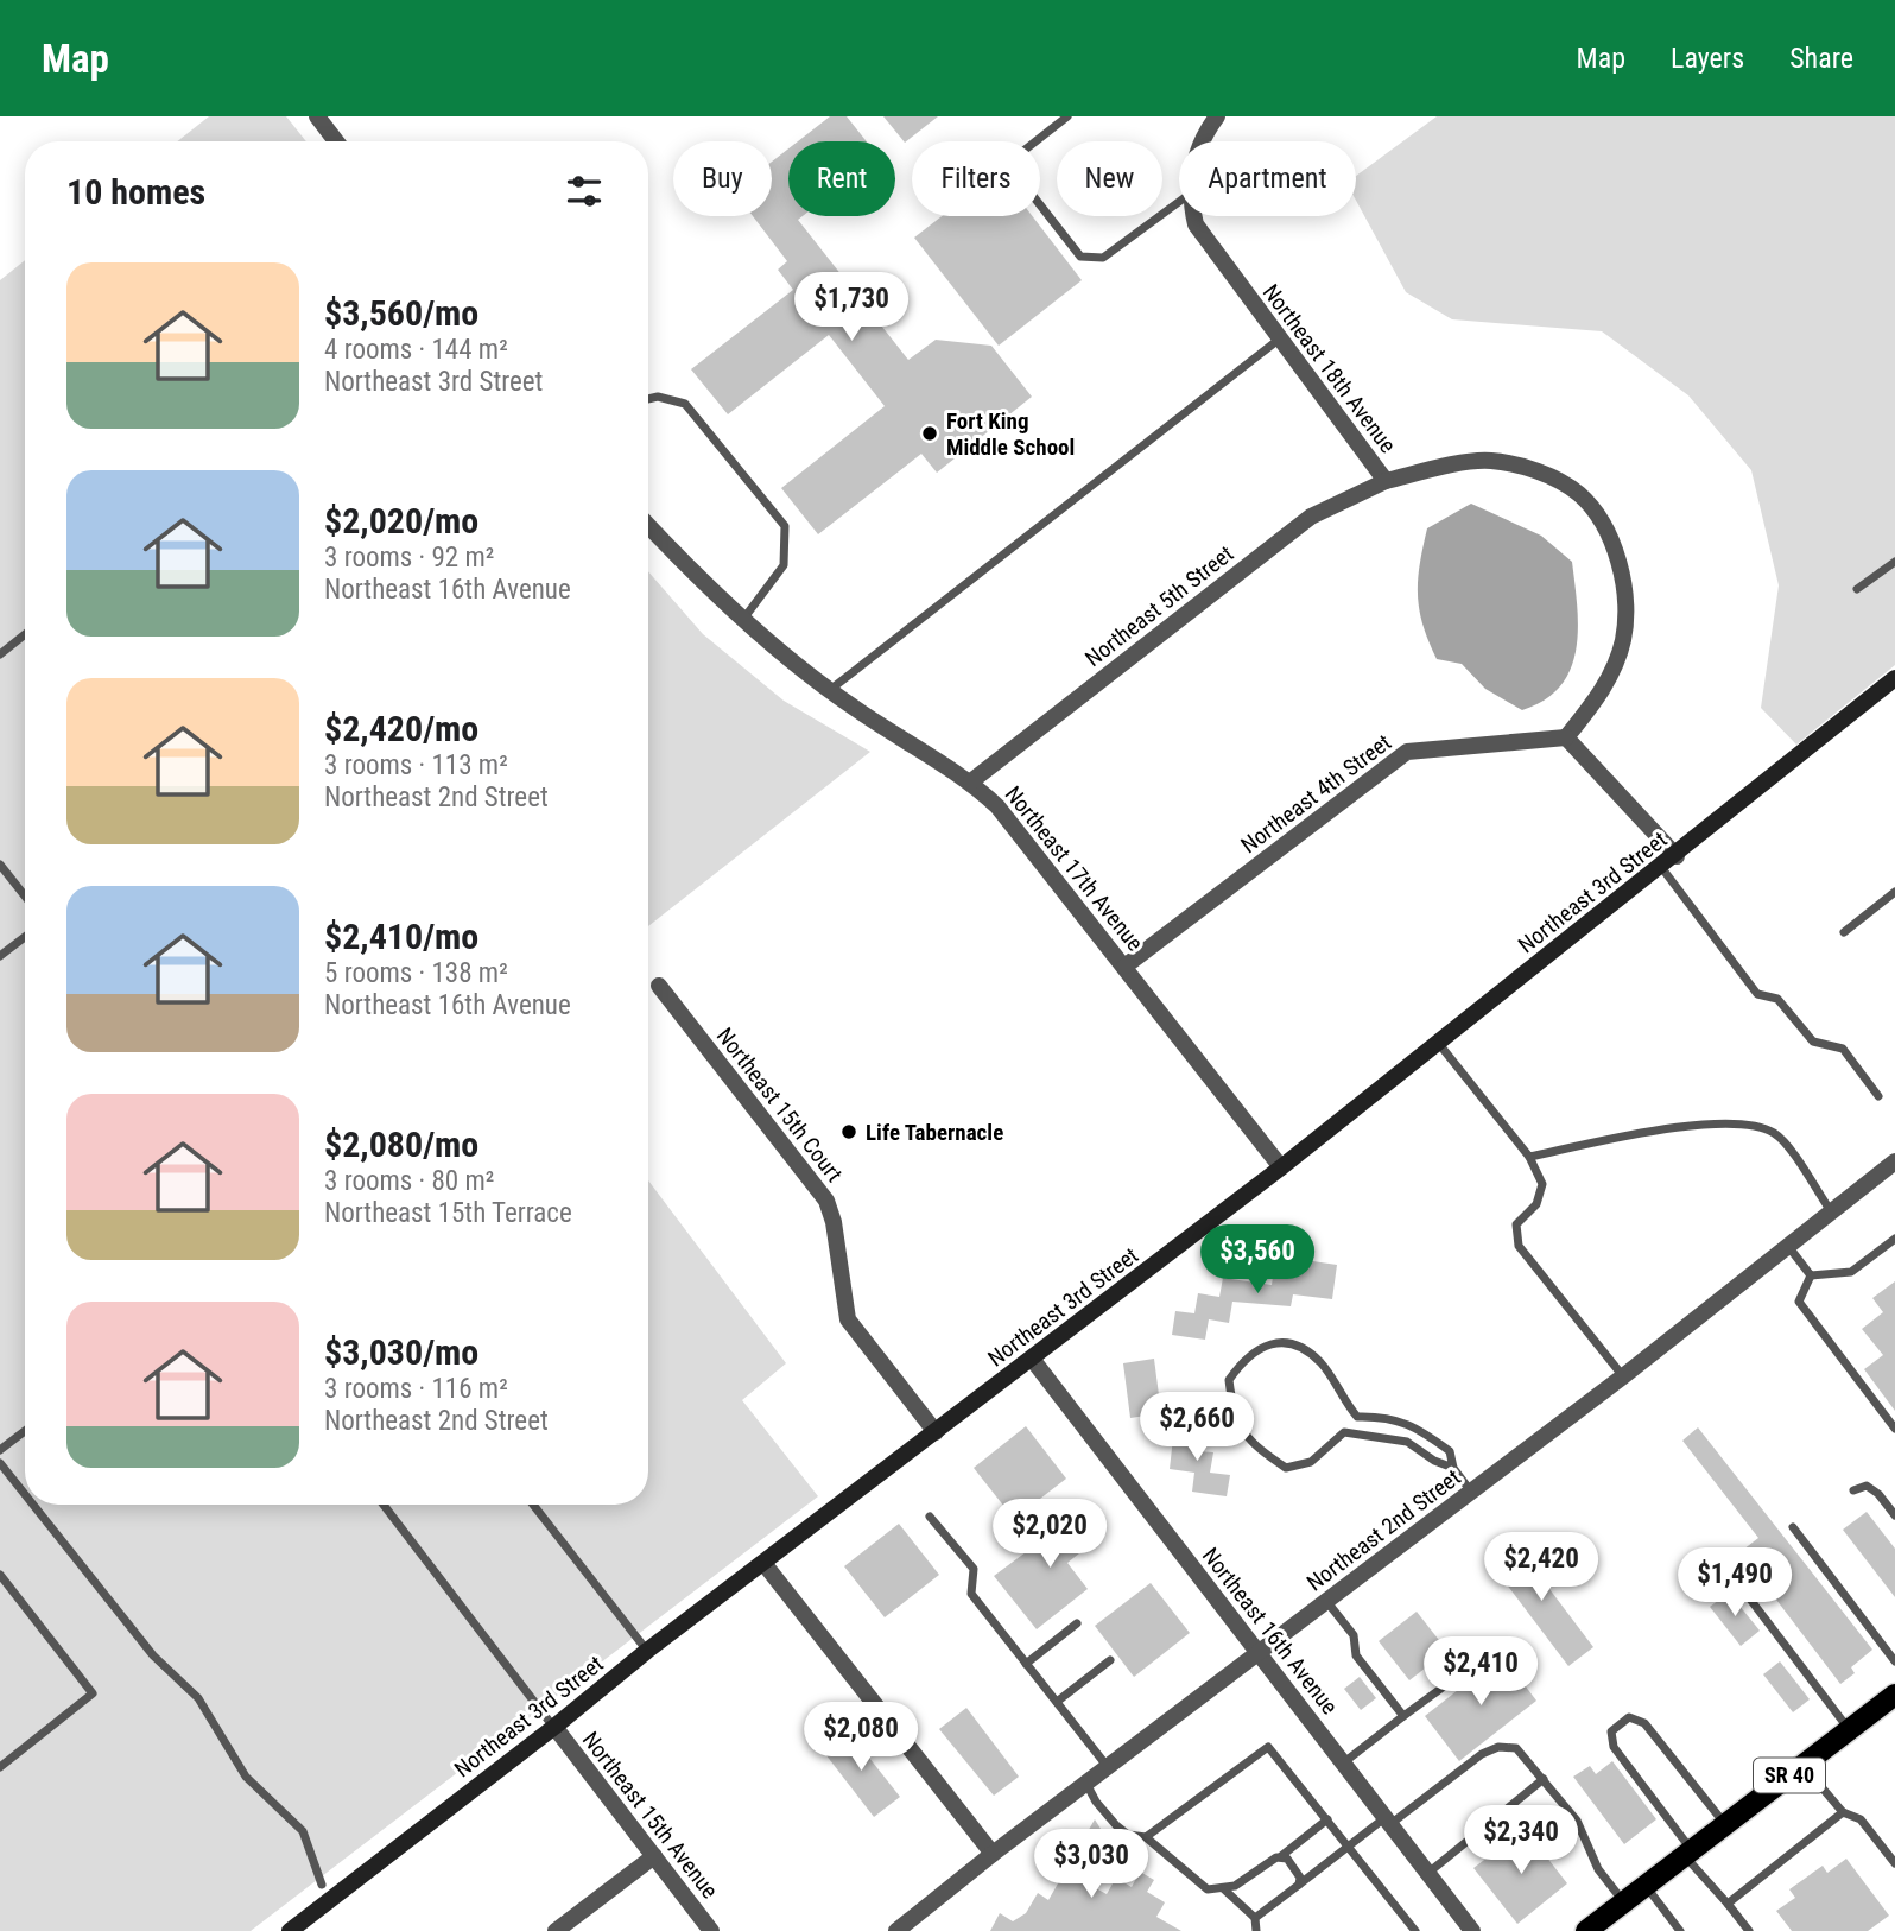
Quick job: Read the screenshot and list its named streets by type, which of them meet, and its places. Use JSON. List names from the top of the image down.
{
  "streets": {
    "main road": ["SR 40"],
    "street": [
      "Northeast 18th Avenue",
      "Northeast 5th Street",
      "Northeast 4th Street",
      "Northeast 17th Avenue",
      "Northeast 3rd Street",
      "Northeast 15th Court",
      "Northeast 2nd Street",
      "Northeast 16th Avenue",
      "Northeast 15th Avenue"
    ]
  },
  "crossings": [
    ["Northeast 18th Avenue", "Northeast 5th Street"],
    ["Northeast 18th Avenue", "Northeast 4th Street"],
    ["Northeast 5th Street", "Northeast 17th Avenue"],
    ["Northeast 4th Street", "Northeast 17th Avenue"],
    ["Northeast 17th Avenue", "Northeast 3rd Street"],
    ["Northeast 3rd Street", "Northeast 15th Court"],
    ["Northeast 3rd Street", "Northeast 16th Avenue"],
    ["Northeast 3rd Street", "Northeast 15th Avenue"],
    ["Northeast 2nd Street", "Northeast 16th Avenue"]
  ],
  "places": ["Fort King Middle School", "Life Tabernacle"],
  "page": {
    "header": "Map",
    "nav": ["Map", "Layers", "Share"],
    "chip": [
      "Buy",
      "Rent",
      "Filters",
      "New",
      "Apartment"
    ],
    "heading": "10 homes",
    "list": [
      {
        "name": "$3,560/mo",
        "note": "4 rooms · 144 m² · Northeast 3rd Street"
      },
      {
        "name": "$2,020/mo",
        "note": "3 rooms · 92 m² · Northeast 16th Avenue"
      },
      {
        "name": "$2,420/mo",
        "note": "3 rooms · 113 m² · Northeast 2nd Street"
      },
      {
        "name": "$2,410/mo",
        "note": "5 rooms · 138 m² · Northeast 16th Avenue"
      },
      {
        "name": "$2,080/mo",
        "note": "3 rooms · 80 m² · Northeast 15th Terrace"
      },
      {
        "name": "$3,030/mo",
        "note": "3 rooms · 116 m² · Northeast 2nd Street"
      }
    ],
    "price": [
      "$1,730",
      "$3,560",
      "$2,660",
      "$2,020",
      "$2,420",
      "$1,490",
      "$2,410",
      "$2,080",
      "$2,340",
      "$3,030"
    ]
  }
}
